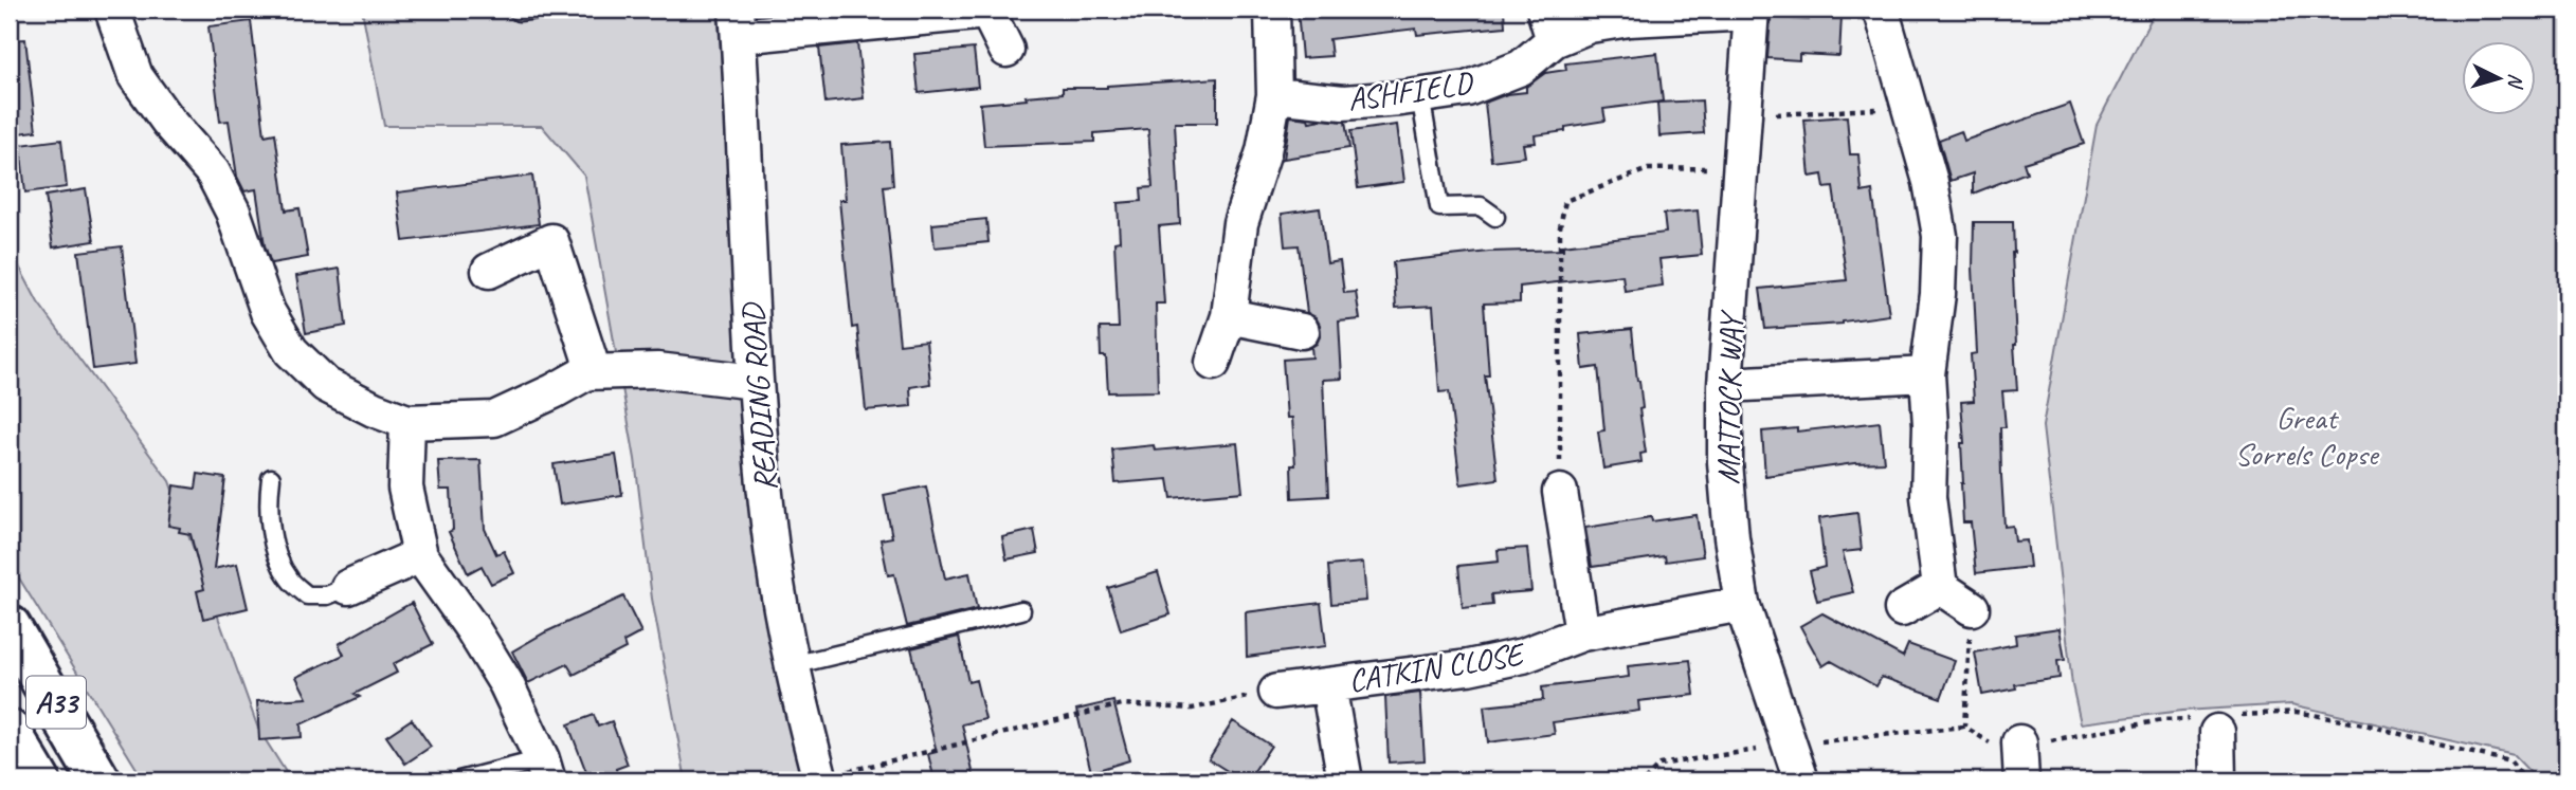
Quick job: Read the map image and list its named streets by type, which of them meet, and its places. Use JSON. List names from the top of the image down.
{
  "streets": {
    "highway": ["A33"],
    "street": [
      "ASHFIELD",
      "READING ROAD",
      "MATTOCK WAY",
      "CATKIN CLOSE"
    ]
  },
  "crossings": [
    ["ASHFIELD", "MATTOCK WAY"],
    ["MATTOCK WAY", "CATKIN CLOSE"]
  ],
  "parks": ["Great Sorrels Copse"],
  "north": "right"
}
